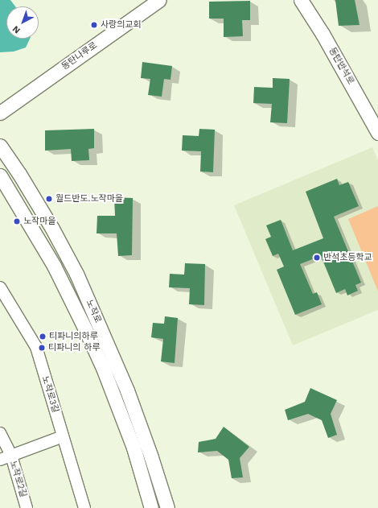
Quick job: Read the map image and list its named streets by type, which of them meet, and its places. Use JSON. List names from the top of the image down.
{
  "streets": {
    "street": [
      "동탄나루로",
      "동탄반석로",
      "노작로",
      "노작로3길",
      "노작로2길"
    ]
  },
  "places": [
    "사랑의교회",
    "월드반도.노작마을",
    "노작마을",
    "반석초등학교",
    "티파니의하루",
    "티파니의 하루"
  ],
  "north": "bottom left"
}
